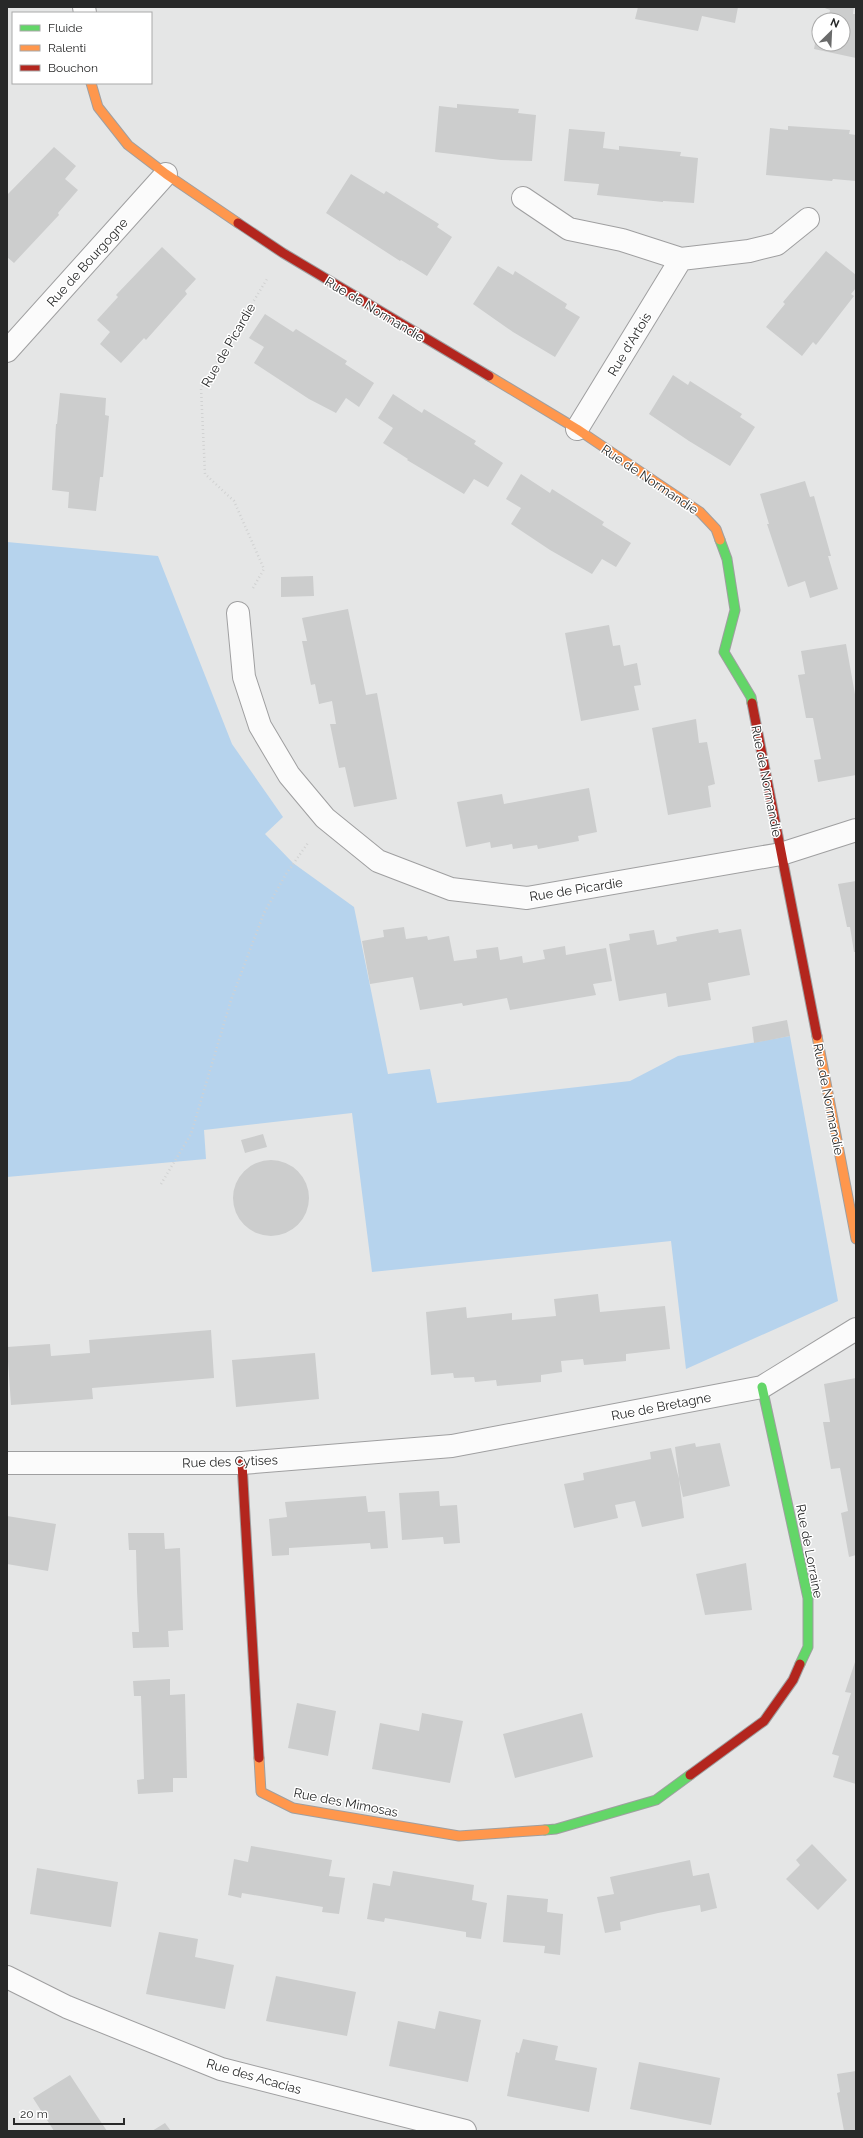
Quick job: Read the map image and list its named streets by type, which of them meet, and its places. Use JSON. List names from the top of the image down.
{
  "streets": {
    "street": [
      "Rue de Bourgogne",
      "Rue de Normandie",
      "Rue d'Artois",
      "Rue de Picardie",
      "Rue de Bretagne",
      "Rue des Cytises",
      "Rue de Lorraine",
      "Rue des Mimosas",
      "Rue des Acacias"
    ]
  },
  "crossings": [
    ["Rue de Bourgogne", "Rue de Normandie"],
    ["Rue de Normandie", "Rue d'Artois"],
    ["Rue de Normandie", "Rue de Picardie"],
    ["Rue de Bretagne", "Rue des Cytises"],
    ["Rue de Bretagne", "Rue de Lorraine"],
    ["Rue des Cytises", "Rue des Mimosas"],
    ["Rue de Lorraine", "Rue des Mimosas"]
  ],
  "legend": ["Fluide", "Ralenti", "Bouchon"],
  "scale_bar": "20 m",
  "north": "top right"
}
